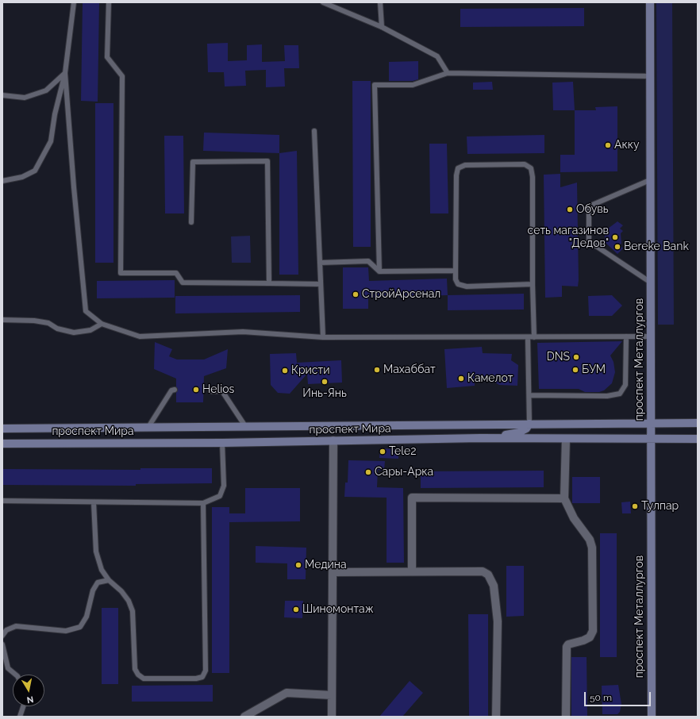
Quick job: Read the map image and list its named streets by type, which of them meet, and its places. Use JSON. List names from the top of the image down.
{
  "streets": {
    "main road": ["проспект Металлургов", "проспект Мира"]
  },
  "crossings": [
    ["проспект Металлургов", "проспект Мира"]
  ],
  "places": [
    "Акку",
    "Обувь",
    "сеть магазинов \"Дедов\"",
    "Bereke Bank",
    "СтройАрсенал",
    "DNS",
    "Махаббат",
    "БУМ",
    "Кристи",
    "Камелот",
    "Инь-Янь",
    "Helios",
    "Tele2",
    "Сары-Арка",
    "Тулпар",
    "Медина",
    "Шиномонтаж"
  ],
  "scale_bar": "50 m",
  "north": "bottom"
}
